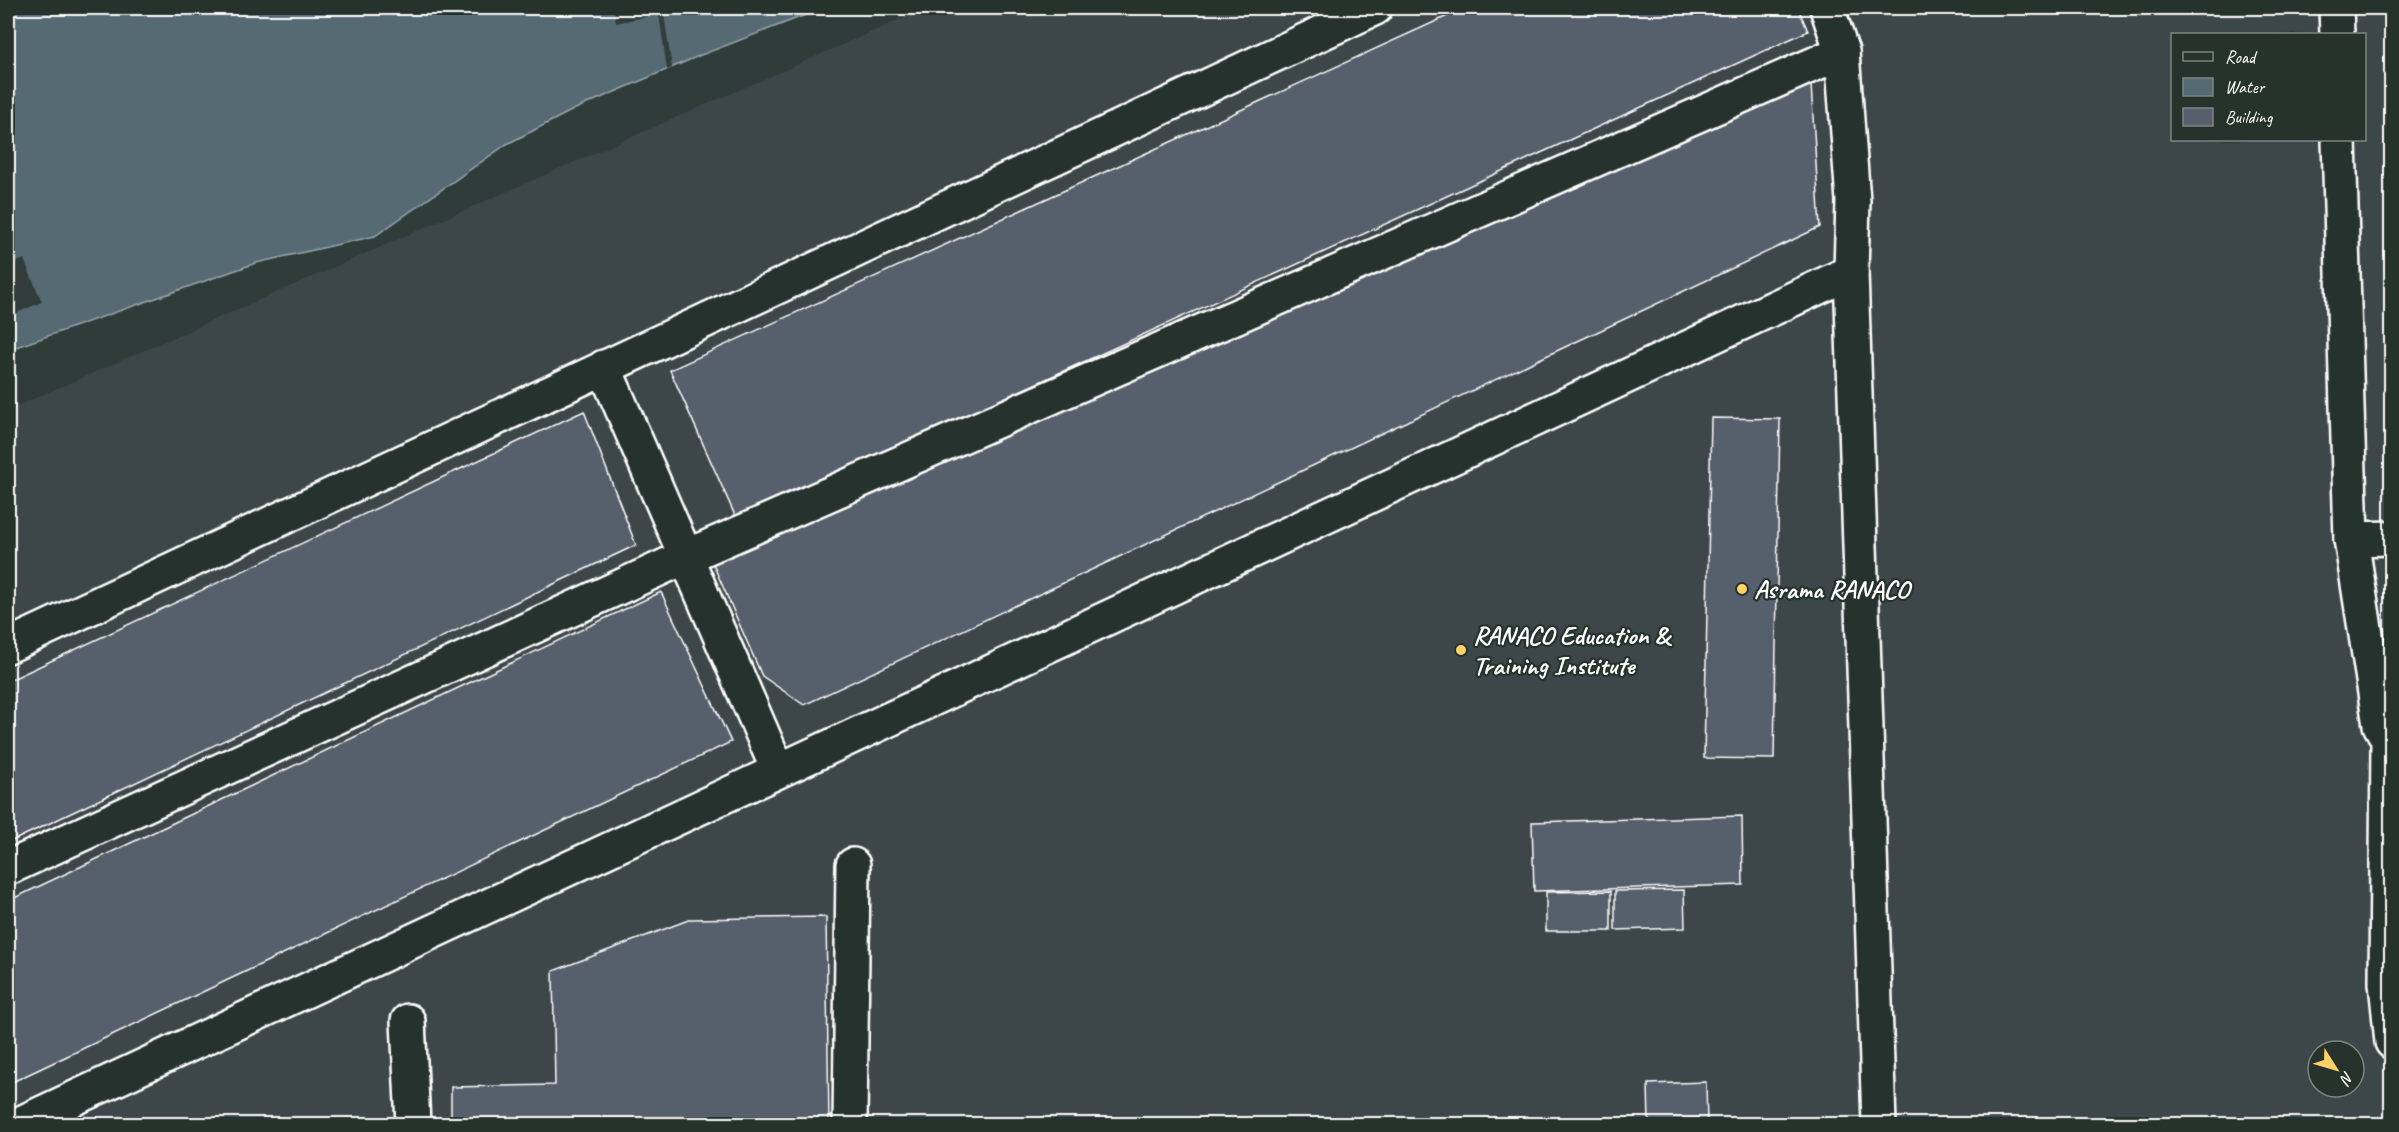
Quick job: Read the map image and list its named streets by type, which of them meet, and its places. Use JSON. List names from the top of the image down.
{
  "places": ["Asrama RANACO", "RANACO Education & Training Institute"],
  "legend": ["Road", "Water", "Building"],
  "north": "bottom right"
}
